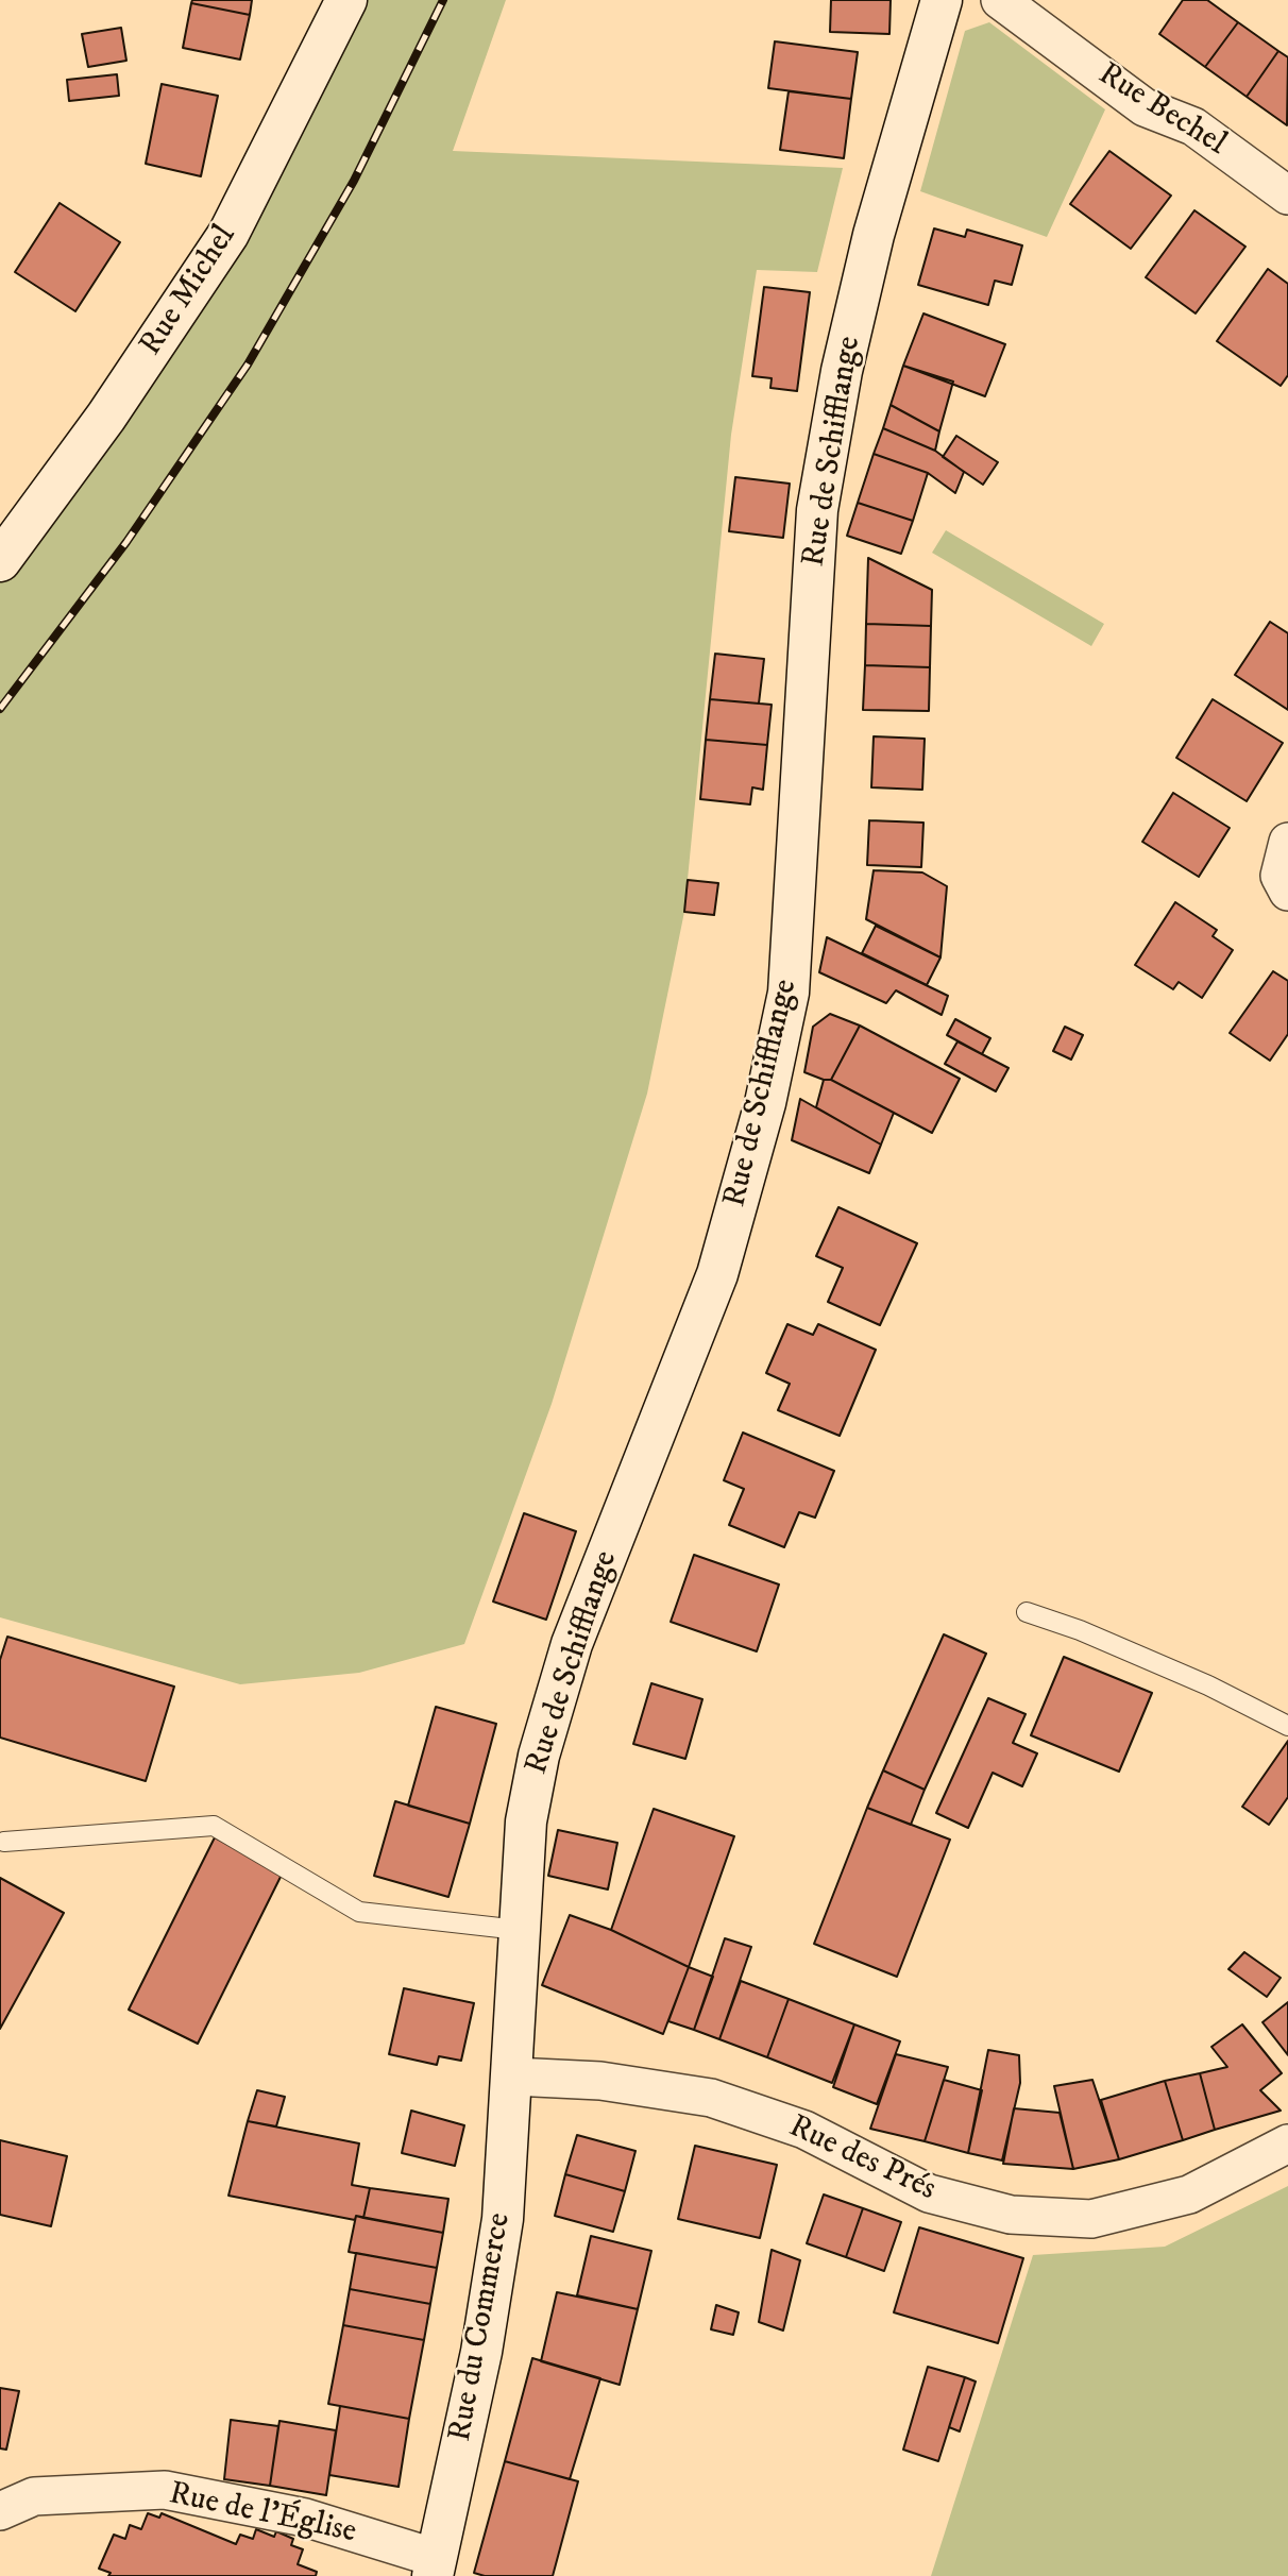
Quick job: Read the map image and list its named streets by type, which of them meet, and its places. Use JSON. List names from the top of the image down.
{
  "streets": {
    "street": [
      "Rue Bechel",
      "Rue Michel",
      "Rue de Schifflange",
      "Rue des Prés",
      "Rue du Commerce",
      "Rue de l'Église"
    ]
  },
  "crossings": [
    ["Rue de Schifflange", "Rue des Prés"],
    ["Rue de Schifflange", "Rue du Commerce"],
    ["Rue des Prés", "Rue du Commerce"],
    ["Rue du Commerce", "Rue de l'Église"]
  ]
}
